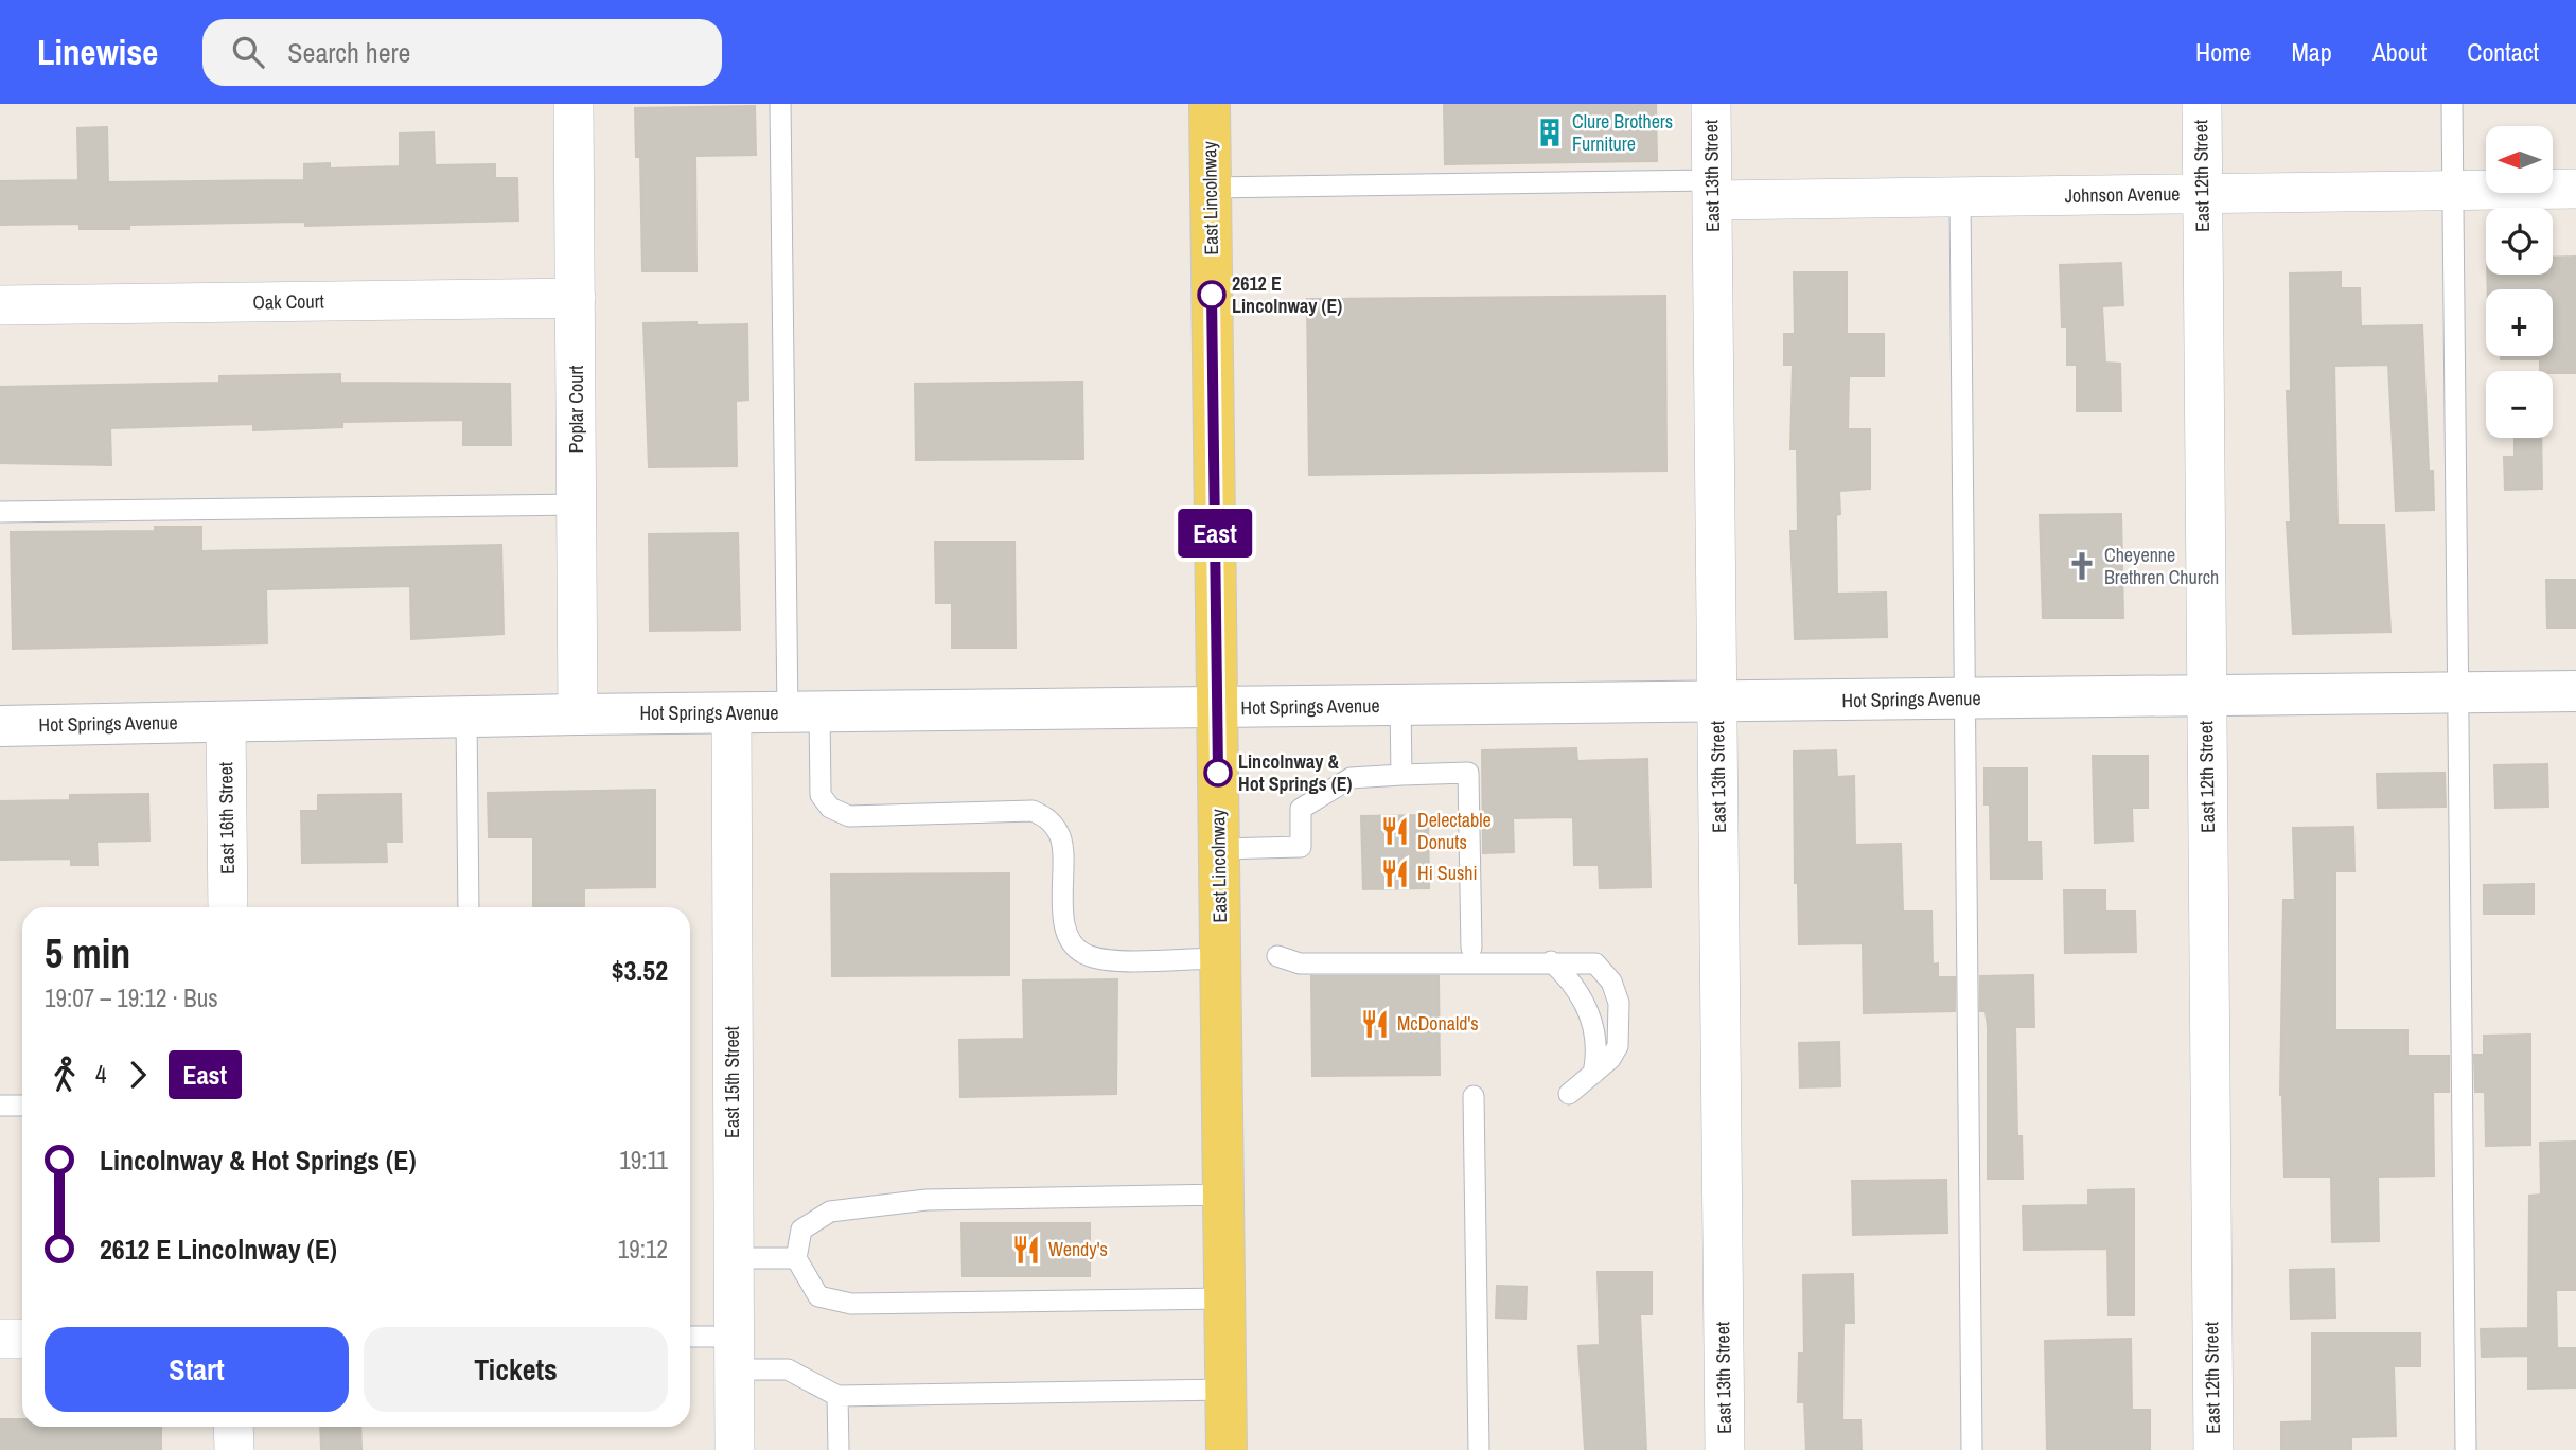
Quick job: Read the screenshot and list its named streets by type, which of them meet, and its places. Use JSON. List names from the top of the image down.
{
  "streets": {
    "main road": ["East Lincolnway"],
    "street": [
      "East 13th Street",
      "East 12th Street",
      "Johnson Avenue",
      "Oak Court",
      "Poplar Court",
      "Hot Springs Avenue",
      "East 16th Street",
      "East 15th Street"
    ]
  },
  "crossings": [
    ["East 13th Street", "Johnson Avenue"],
    ["East 13th Street", "Hot Springs Avenue"],
    ["East 12th Street", "Johnson Avenue"],
    ["East 12th Street", "Hot Springs Avenue"],
    ["East Lincolnway", "Hot Springs Avenue"],
    ["Oak Court", "Poplar Court"],
    ["Poplar Court", "Hot Springs Avenue"],
    ["Hot Springs Avenue", "East 16th Street"],
    ["Hot Springs Avenue", "East 15th Street"]
  ],
  "places": {
    "building": ["Clure Brothers Furniture"],
    "other": ["2612 E Lincolnway (E)", "Lincolnway & Hot Springs (E)"],
    "church": ["Cheyenne Brethren Church"],
    "restaurant": [
      "Delectable Donuts",
      "Hi Sushi",
      "McDonald's",
      "Wendy's"
    ]
  },
  "lines": ["bus line East"],
  "north": "left",
  "page": {
    "header": "Linewise",
    "search": "Search here",
    "nav": [
      "Home",
      "Map",
      "About",
      "Contact"
    ],
    "on_map": "East",
    "map_buttons": ["+", "−"],
    "heading": ["5 min", "19:07 – 19:12 · Bus", "$3.52"],
    "legs": ["4", "East"],
    "list": [
      {
        "name": "Lincolnway & Hot Springs (E)",
        "value": "19:11"
      },
      {
        "name": "2612 E Lincolnway (E)",
        "value": "19:12"
      }
    ],
    "buttons": ["Start", "Tickets"]
  }
}
